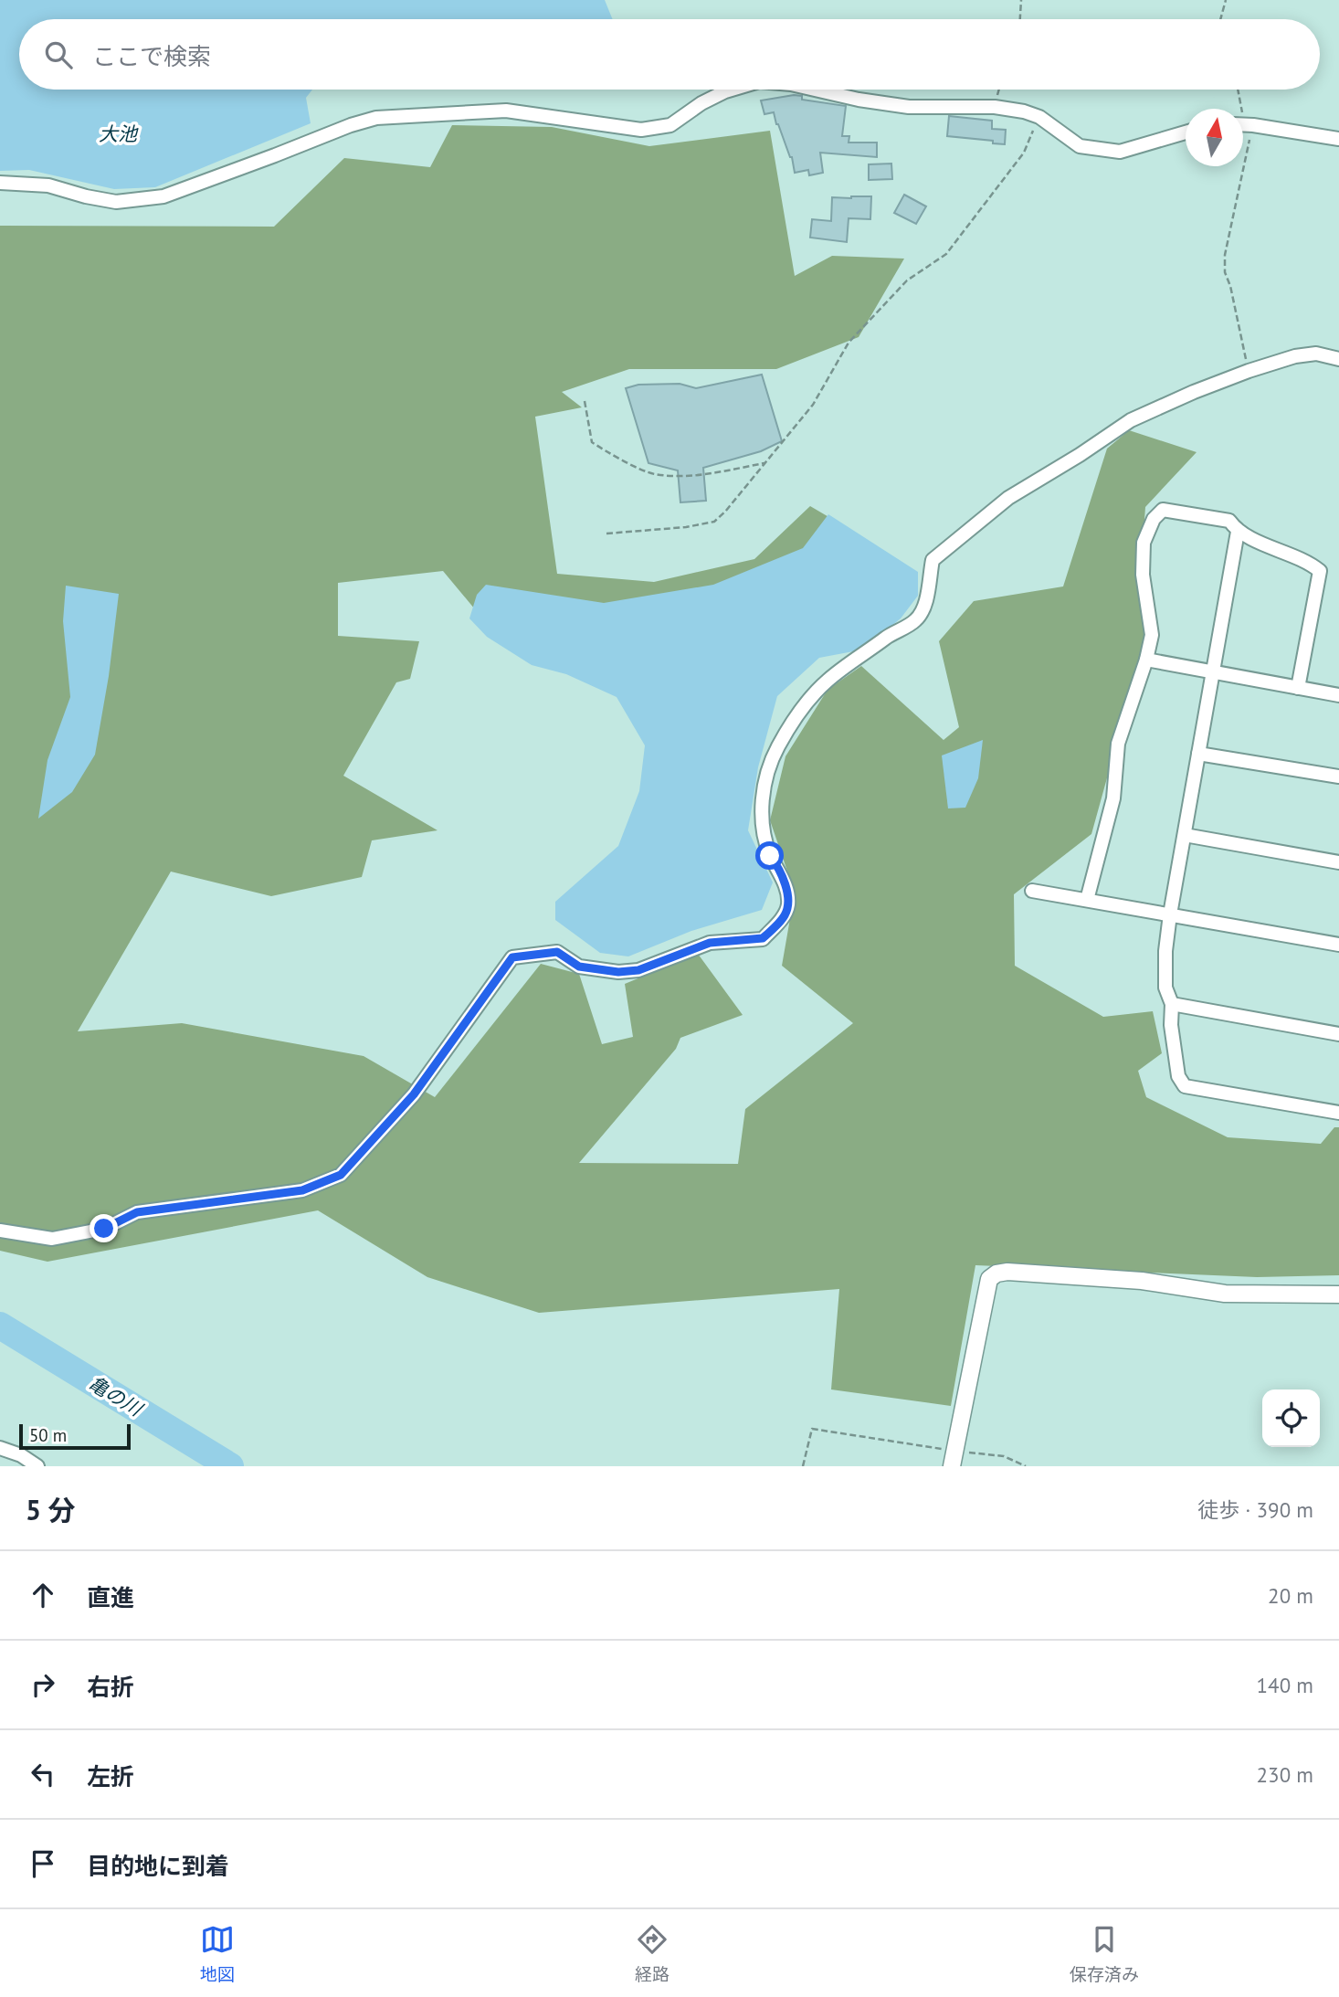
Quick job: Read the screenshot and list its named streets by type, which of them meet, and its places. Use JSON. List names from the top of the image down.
{
  "water": ["大池", "亀の川"],
  "scale_bar": "50 m",
  "north": "top",
  "page": {
    "search": "ここで検索",
    "scale": "50 m",
    "heading": ["5 分", "徒歩 · 390 m"],
    "list": [
      ["直進", "20 m"],
      ["右折", "140 m"],
      ["左折", "230 m"],
      "目的地に到着"
    ],
    "nav": ["地図", "経路", "保存済み"]
  }
}
